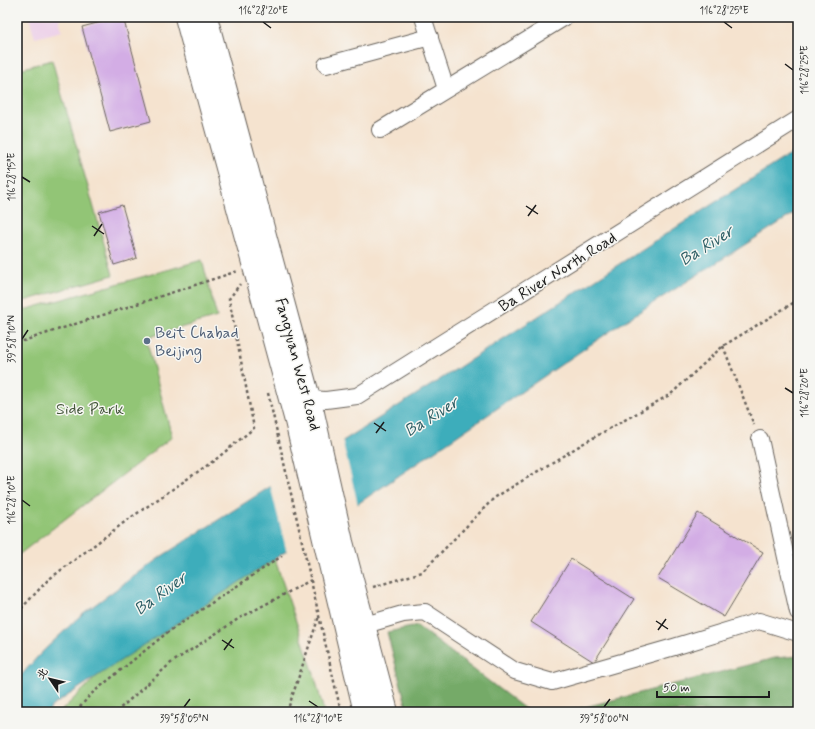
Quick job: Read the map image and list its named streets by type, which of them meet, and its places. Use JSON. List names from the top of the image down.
{
  "streets": {
    "main road": ["Fangyuan West Road"],
    "street": ["Ba River North Road"]
  },
  "crossings": [
    ["Ba River North Road", "Fangyuan West Road"]
  ],
  "water": ["Ba River"],
  "parks": ["Side Park"],
  "places": ["Beit Chabad Beijing"],
  "scale_bar": "50 m",
  "north": "top left",
  "coordinates": [
    "116°28'20\"E",
    "116°28'25\"E",
    "116°28'15\"E",
    "39°58'10\"N",
    "116°28'10\"E",
    "39°58'05\"N",
    "39°58'00\"N"
  ]
}
